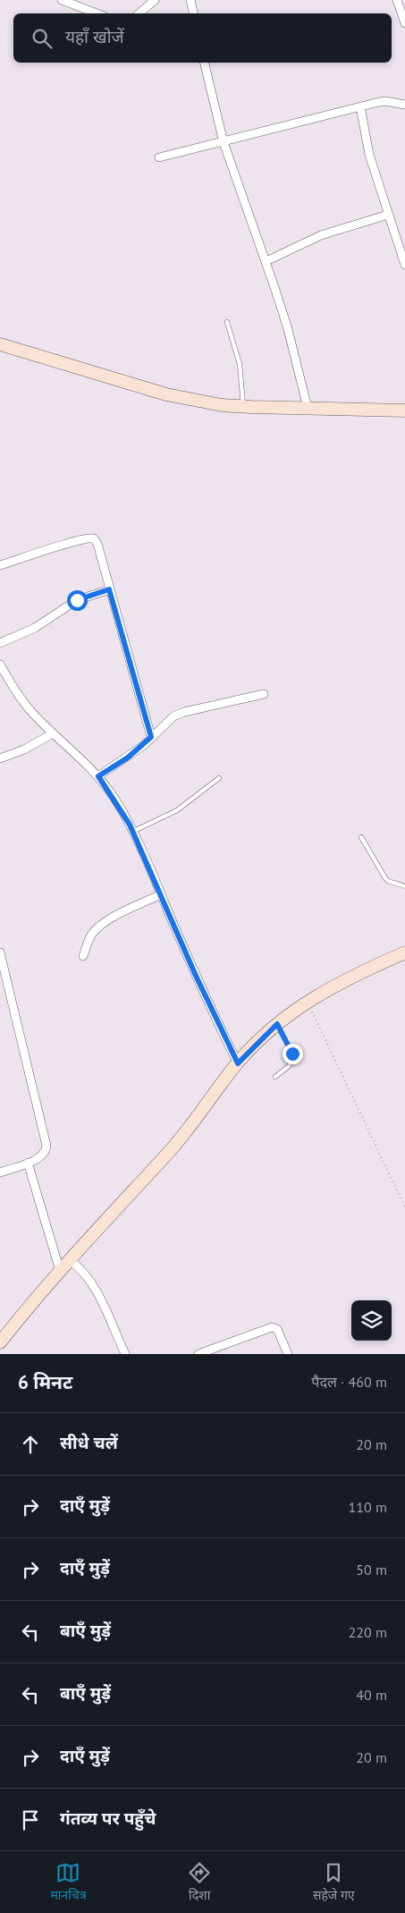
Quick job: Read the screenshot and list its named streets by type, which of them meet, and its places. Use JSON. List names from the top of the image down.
{
  "page": {
    "search": "यहाँ खोजें",
    "heading": ["6 मिनट", "पैदल · 460 m"],
    "list": [
      ["सीधे चलें", "20 m"],
      ["दाएँ मुड़ें", "110 m"],
      ["दाएँ मुड़ें", "50 m"],
      ["बाएँ मुड़ें", "220 m"],
      ["बाएँ मुड़ें", "40 m"],
      ["दाएँ मुड़ें", "20 m"],
      "गंतव्य पर पहुँचे"
    ],
    "nav": ["मानचित्र", "दिशा", "सहेजे गए"]
  }
}
